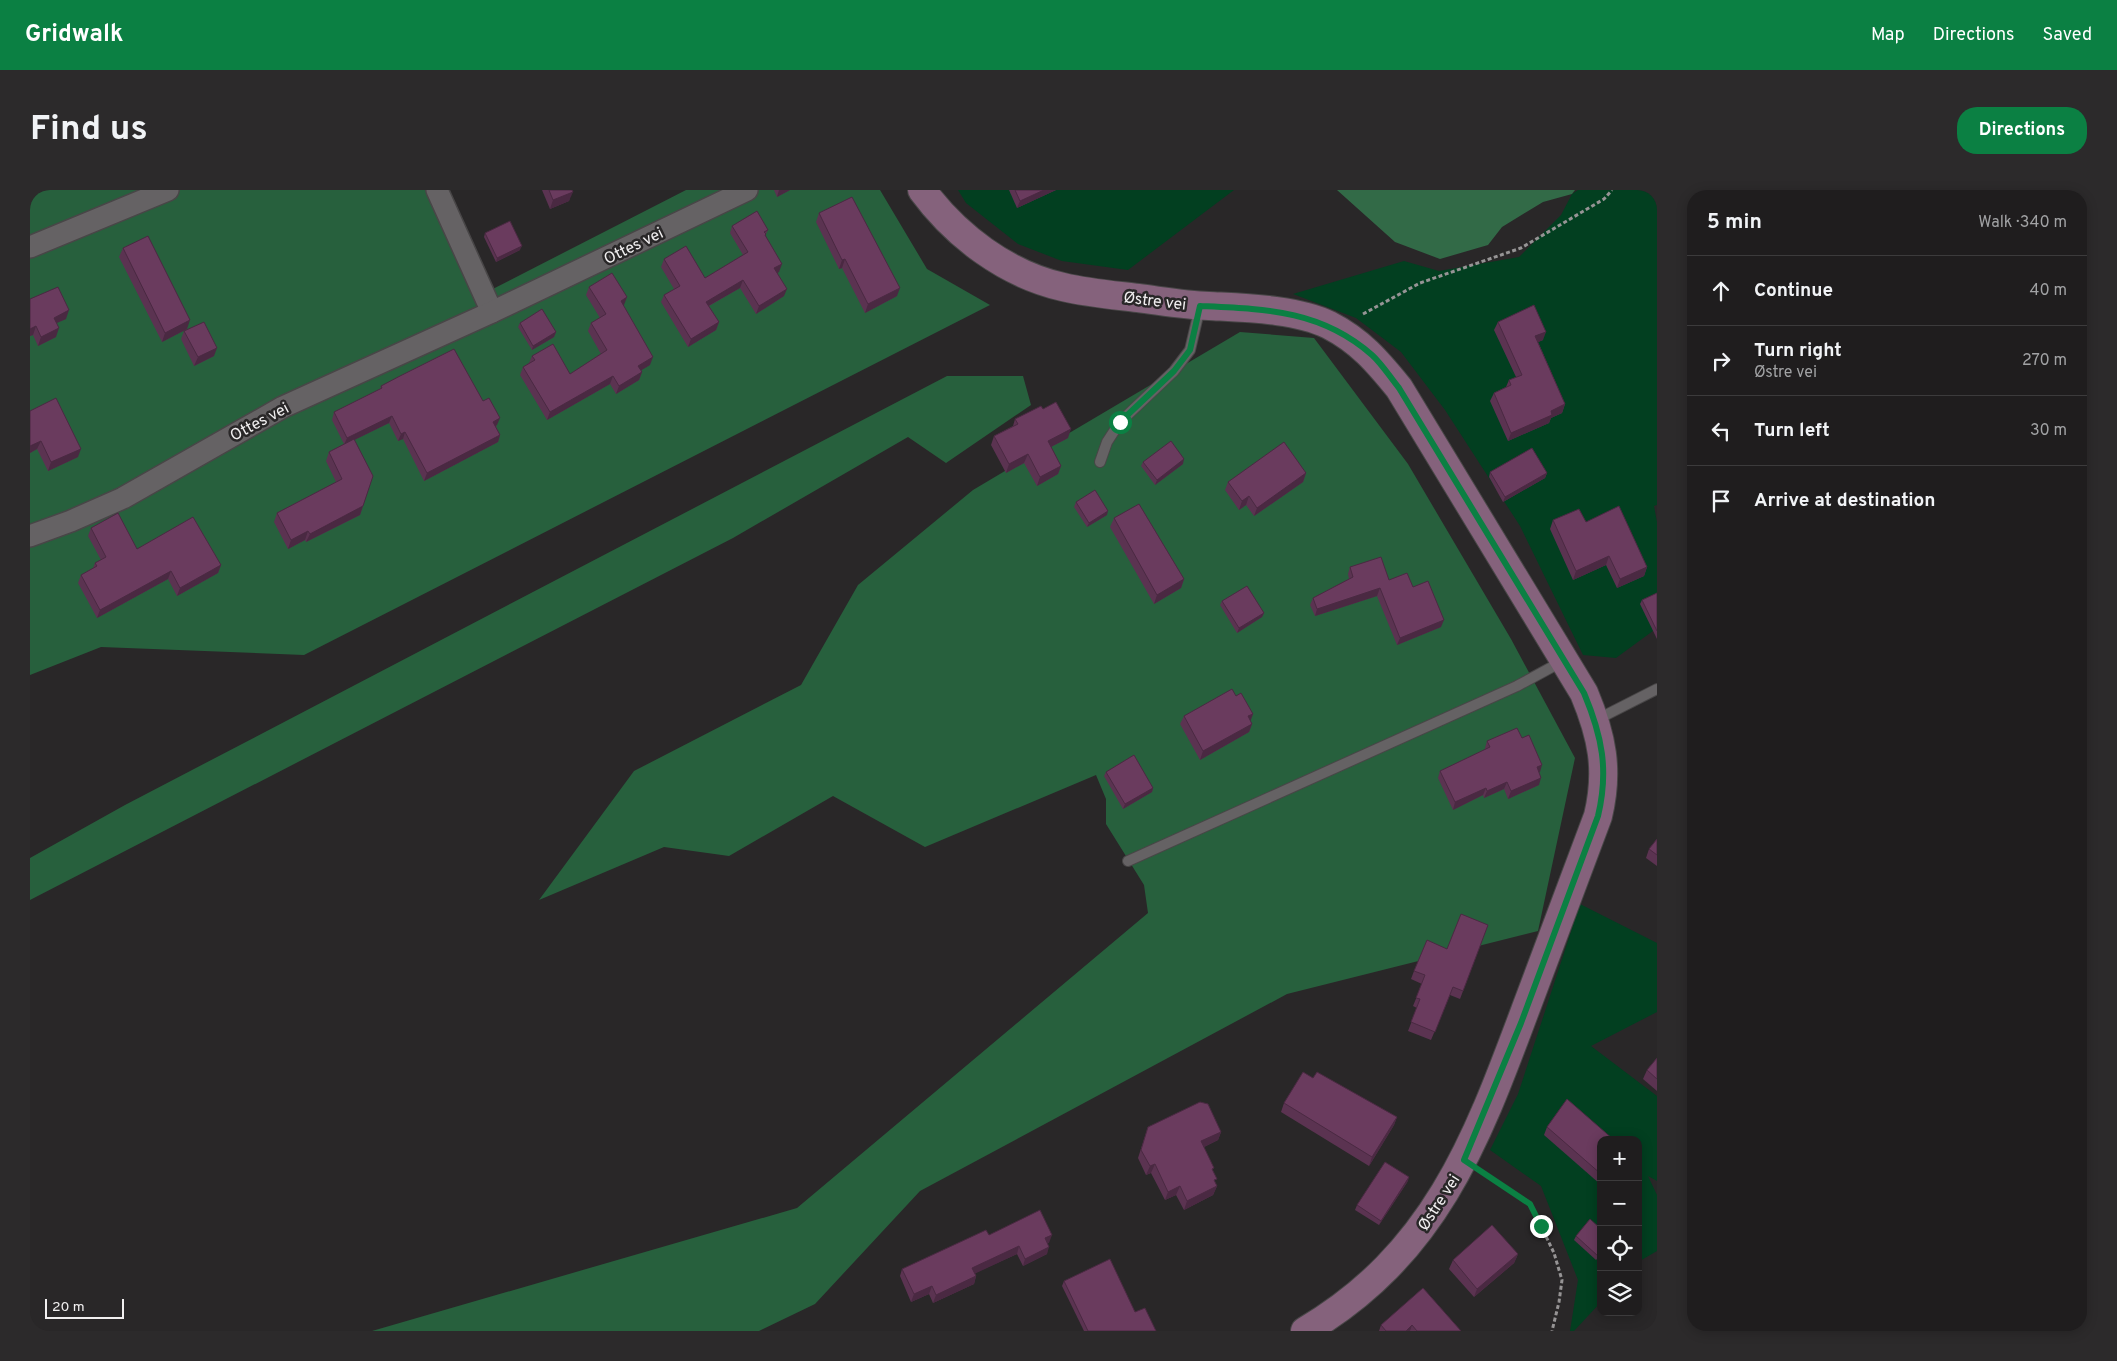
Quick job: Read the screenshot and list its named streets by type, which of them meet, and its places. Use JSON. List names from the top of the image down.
{
  "streets": {
    "street": ["Ottes vei", "Østre vei"]
  },
  "scale_bar": "20 m",
  "page": {
    "header": "Gridwalk",
    "nav": ["Map", "Directions", "Saved"],
    "buttons": "Directions",
    "title": "Find us",
    "heading": ["5 min", "Walk · 340 m"],
    "list": [
      ["Continue", "40 m"],
      ["Turn right", "Østre vei", "270 m"],
      ["Turn left", "30 m"],
      "Arrive at destination"
    ],
    "map_buttons": ["+", "−"],
    "scale": "20 m"
  }
}
